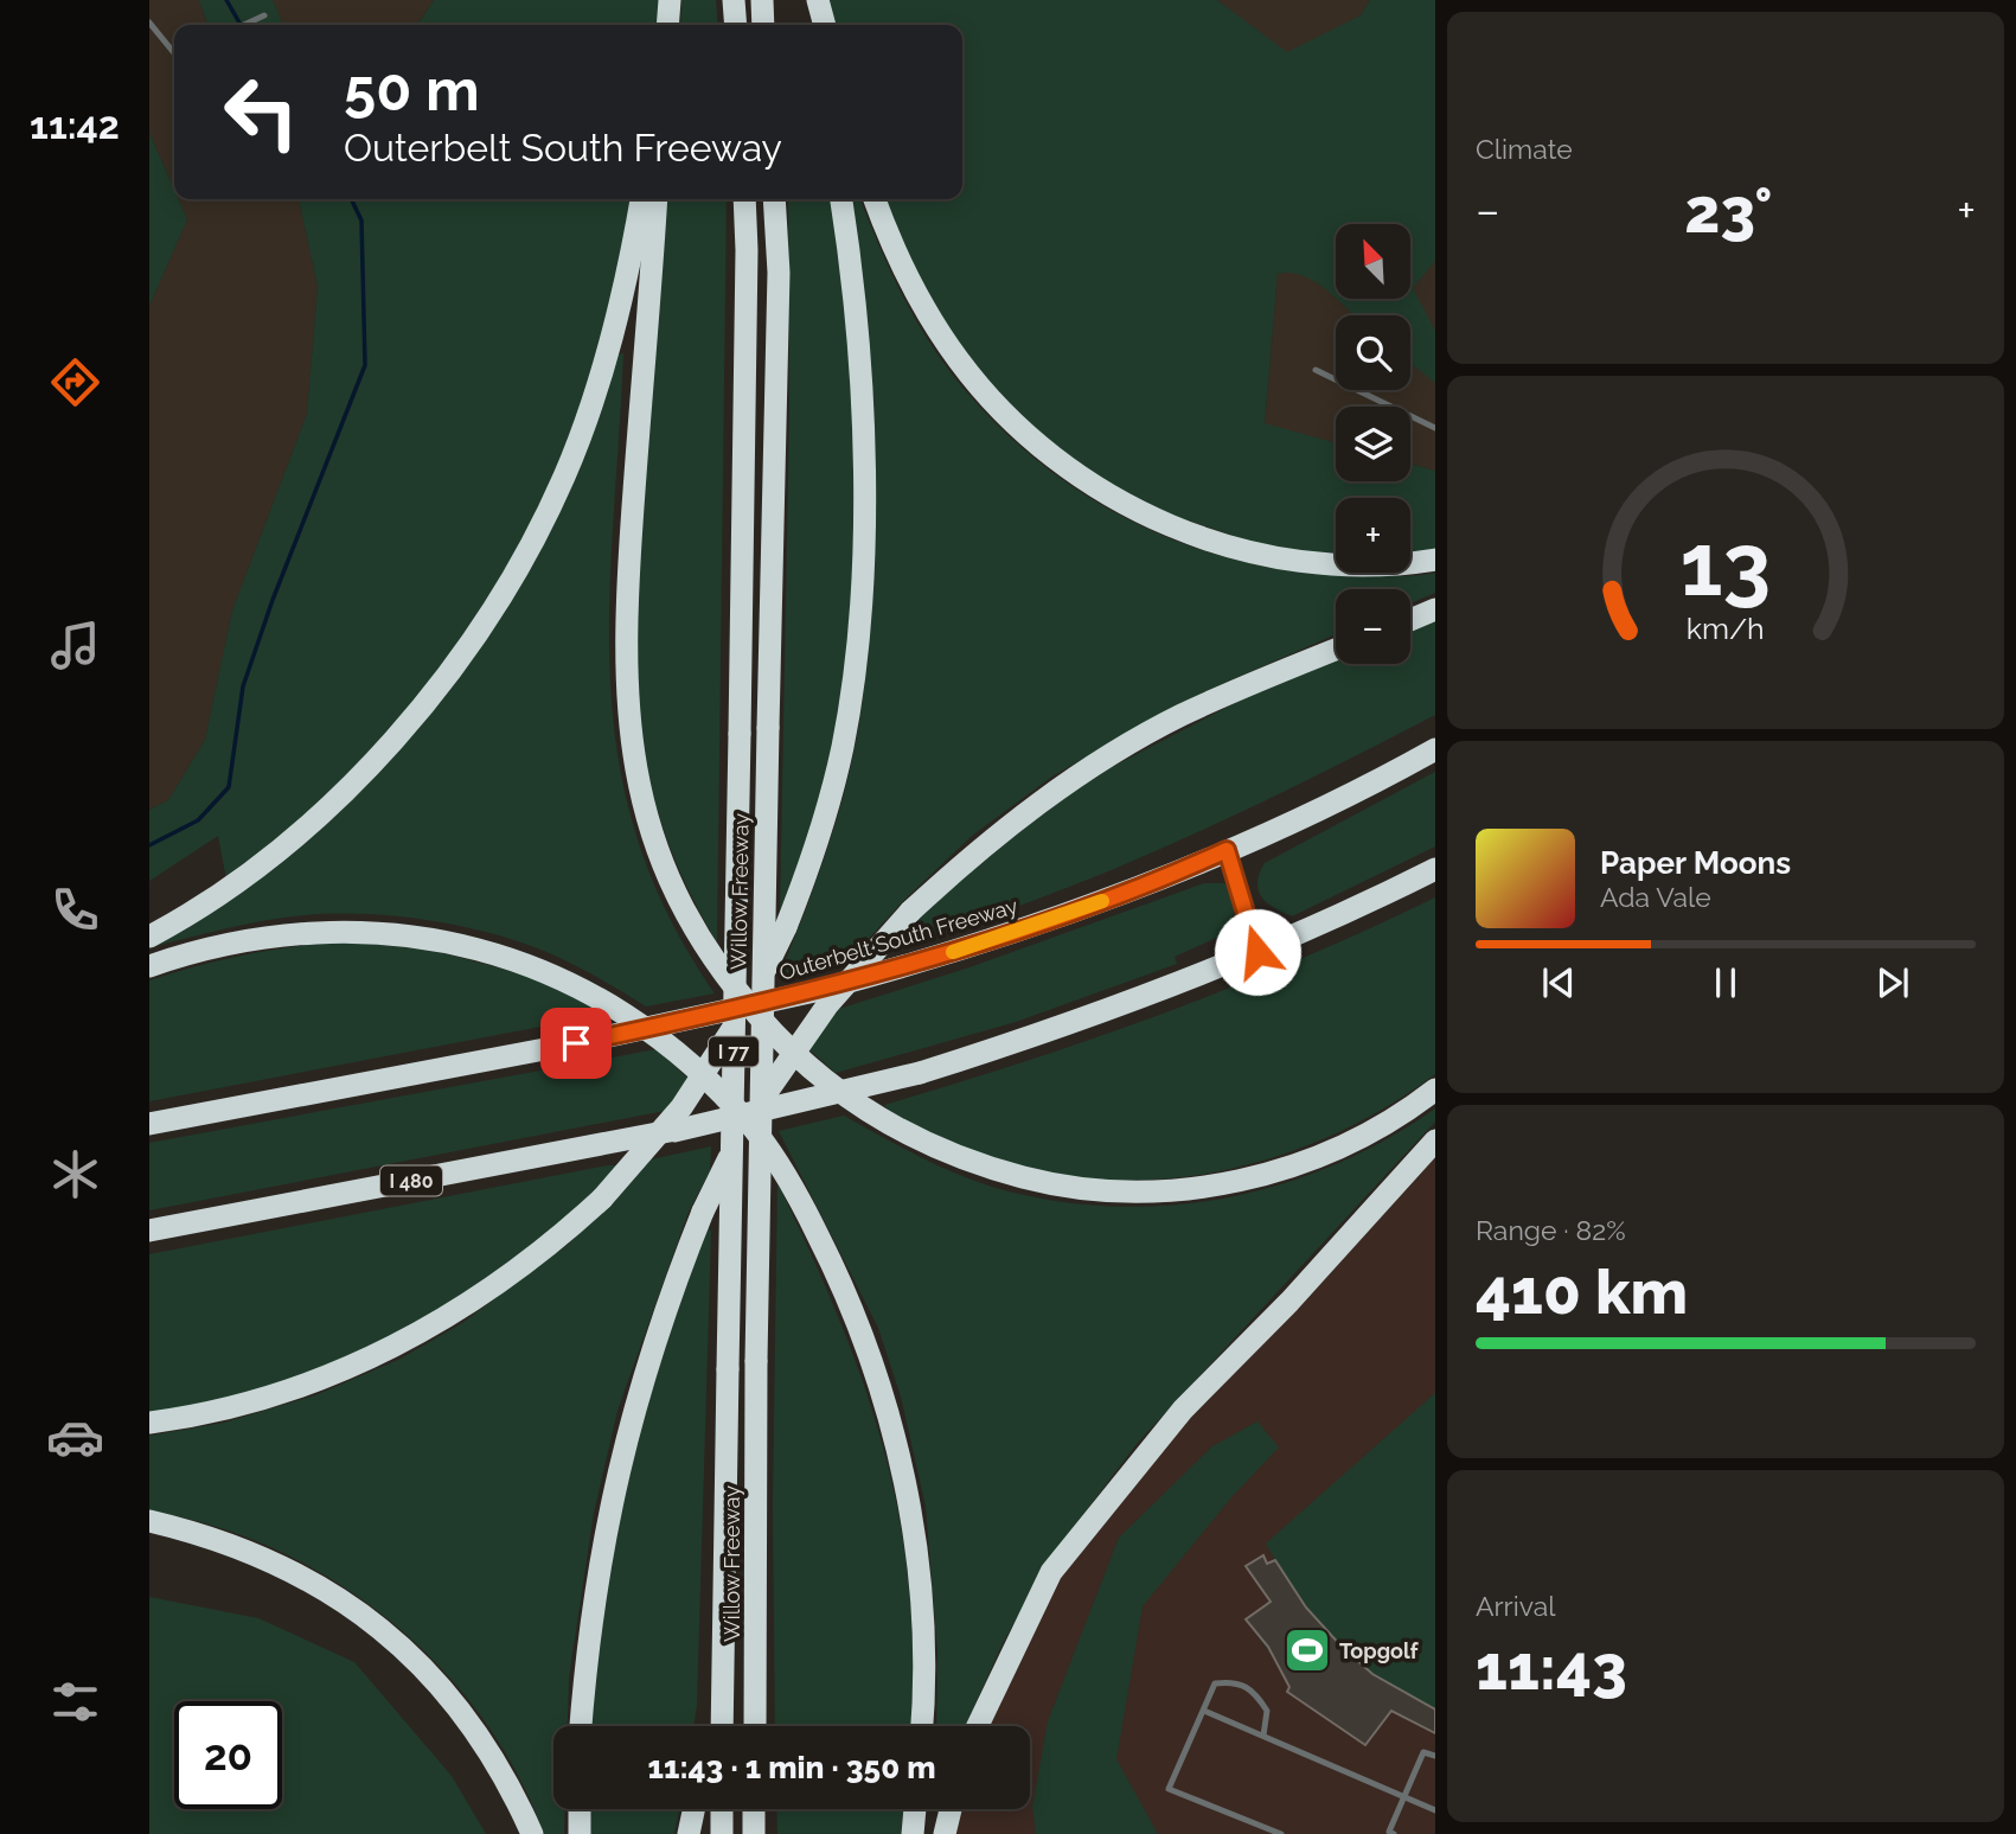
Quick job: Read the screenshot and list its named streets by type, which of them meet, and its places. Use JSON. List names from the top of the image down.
{
  "streets": {
    "highway": [
      "Willow Freeway",
      "Outerbelt South Freeway",
      "I 77",
      "I 480"
    ]
  },
  "places": {
    "sports": ["Topgolf"]
  },
  "north": "top left",
  "page": {
    "tabs": "11:42",
    "tile": [
      "Climate",
      ["Range · 82%", "410 km"],
      ["Arrival", "11:43"]
    ],
    "turn": ["50 m", "Outerbelt South Freeway"],
    "heat": ["−", "23°", "+"],
    "map_buttons": ["+", "−"],
    "song": ["Paper Moons", "Ada Vale"],
    "limit": "20",
    "trip": "11:43 · 1 min · 350 m",
    "gauge": ["13", "km/h"]
  }
}
